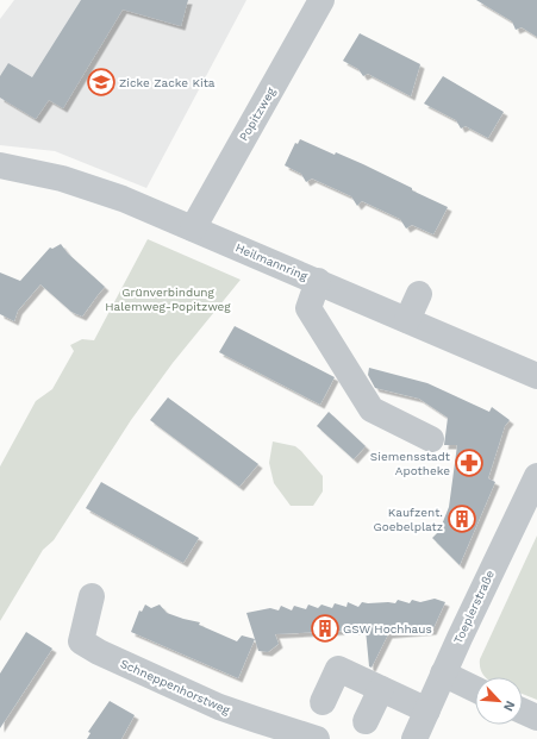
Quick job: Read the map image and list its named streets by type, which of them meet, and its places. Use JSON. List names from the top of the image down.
{
  "streets": {
    "street": [
      "Popitzweg",
      "Heilmannring",
      "Toeplerstraße",
      "Schneppenhorstweg"
    ]
  },
  "crossings": [
    ["Popitzweg", "Heilmannring"]
  ],
  "parks": ["Grünverbindung Halemweg-Popitzweg"],
  "places": {
    "school or university": ["Zicke Zacke Kita"],
    "pharmacy": ["Siemensstadt Apotheke"],
    "building": ["Kaufzent. Goebelplatz", "GSW Hochhaus"]
  },
  "north": "bottom right"
}
